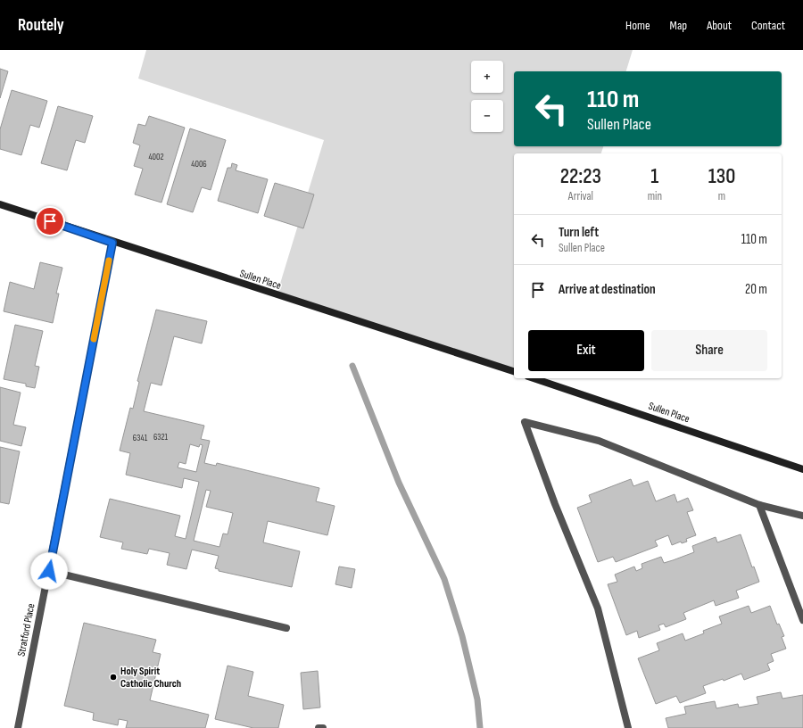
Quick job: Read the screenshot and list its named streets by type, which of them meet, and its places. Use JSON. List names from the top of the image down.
{
  "streets": {
    "street": ["Sullen Place", "Stratford Place"]
  },
  "crossings": [
    ["Sullen Place", "Stratford Place"]
  ],
  "places": ["Holy Spirit Catholic Church"],
  "house_numbers": [
    "4002",
    "4006",
    "6321",
    "6341"
  ],
  "page": {
    "header": "Routely",
    "nav": [
      "Home",
      "Map",
      "About",
      "Contact"
    ],
    "map_buttons": ["+", "−"],
    "turn": ["110 m", "Sullen Place"],
    "eta": [
      "22:23",
      "Arrival",
      "1",
      "min",
      "130",
      "m"
    ],
    "list": [
      {
        "name": "Turn left",
        "note": "Sullen Place",
        "value": "110 m"
      },
      {
        "name": "Arrive at destination",
        "value": "20 m"
      }
    ],
    "buttons": ["Exit", "Share"]
  }
}
